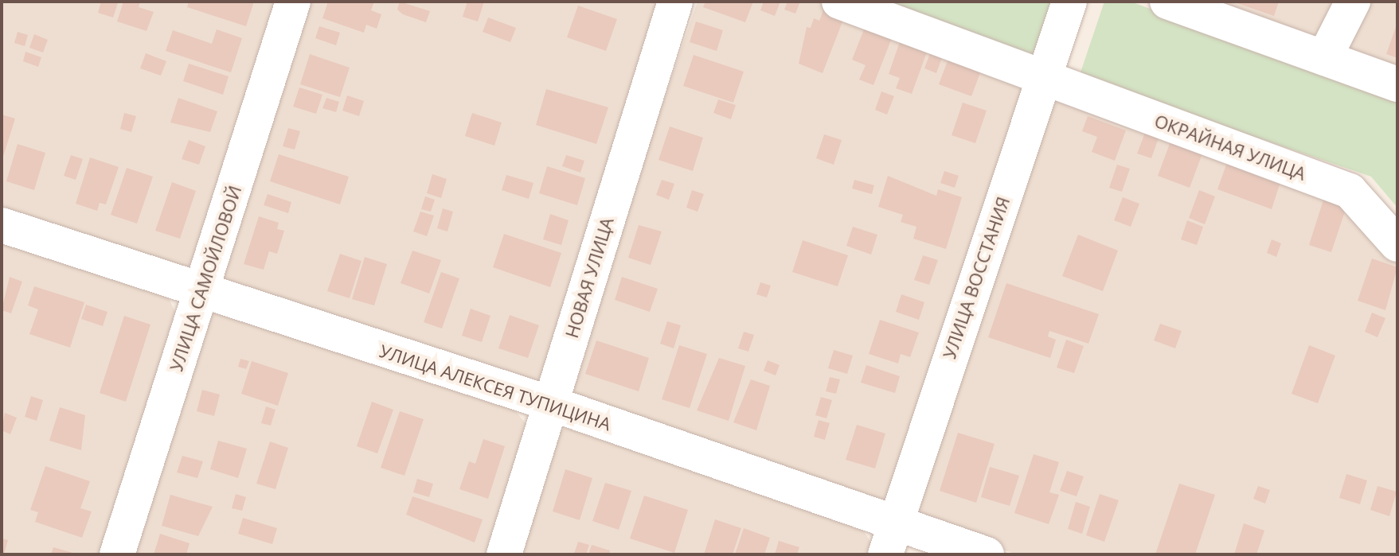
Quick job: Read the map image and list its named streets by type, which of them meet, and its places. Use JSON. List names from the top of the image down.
{
  "streets": {
    "street": [
      "ОКРАЙНАЯ УЛИЦА",
      "НОВАЯ УЛИЦА",
      "УЛИЦА ВОССТАНИЯ",
      "УЛИЦА САМОЙЛОВОЙ",
      "УЛИЦА АЛЕКСЕЯ ТУПИЦИНА"
    ]
  },
  "crossings": [
    ["ОКРАЙНАЯ УЛИЦА", "УЛИЦА ВОССТАНИЯ"],
    ["НОВАЯ УЛИЦА", "УЛИЦА АЛЕКСЕЯ ТУПИЦИНА"],
    ["УЛИЦА ВОССТАНИЯ", "УЛИЦА АЛЕКСЕЯ ТУПИЦИНА"],
    ["УЛИЦА САМОЙЛОВОЙ", "УЛИЦА АЛЕКСЕЯ ТУПИЦИНА"]
  ]
}
